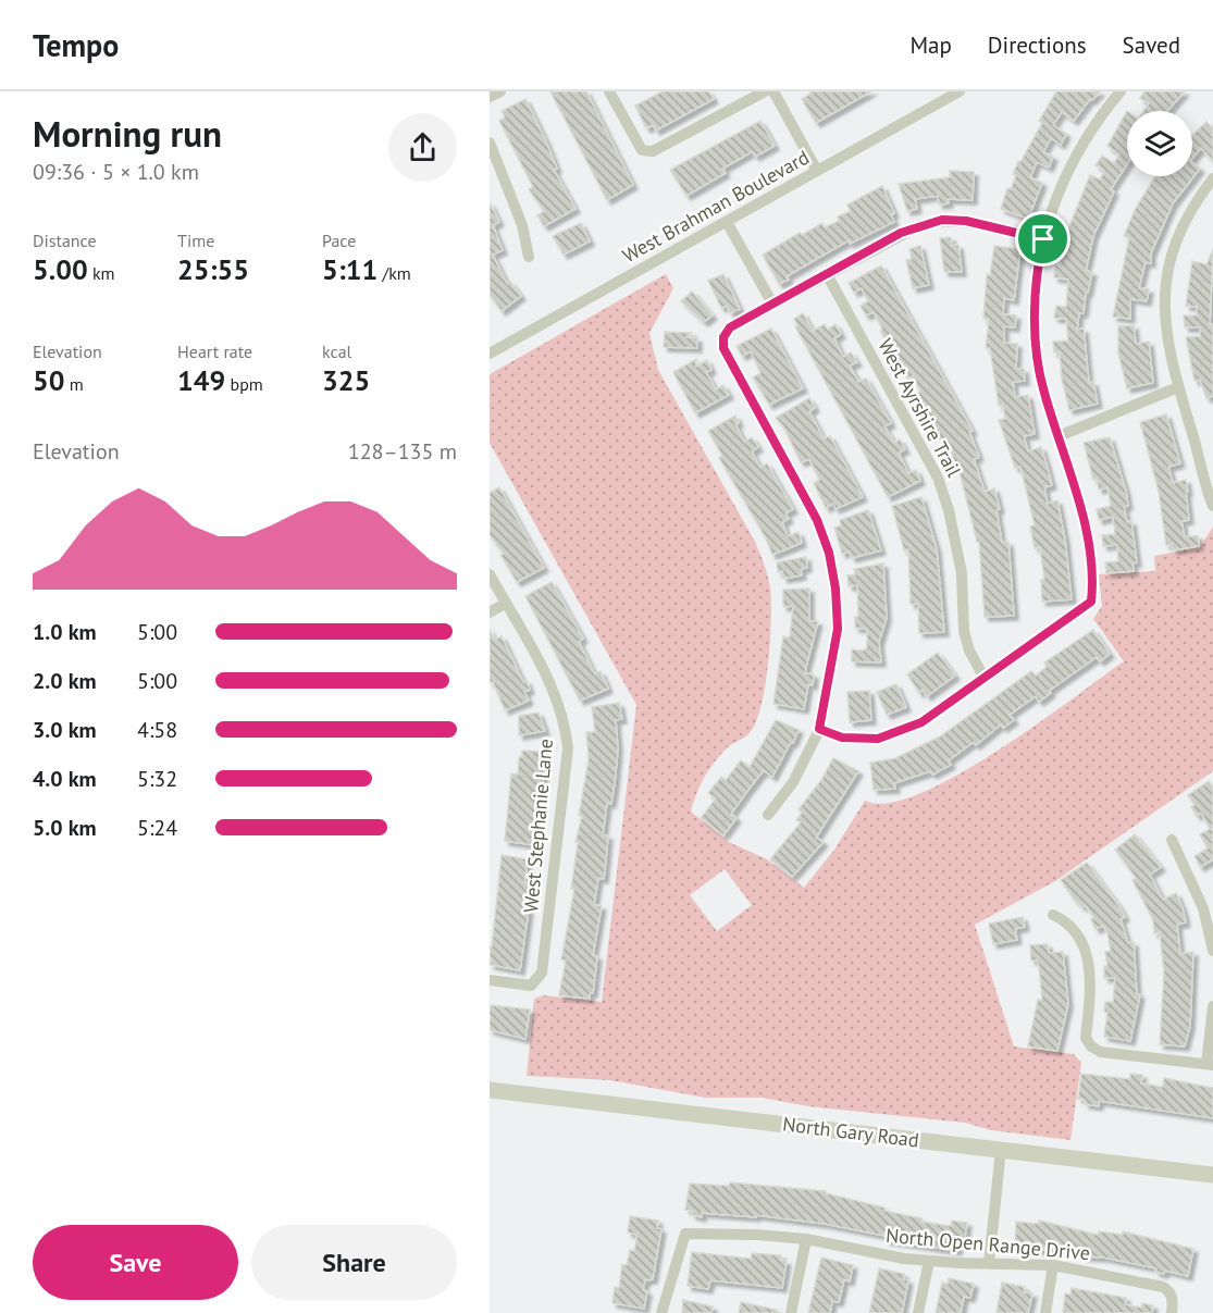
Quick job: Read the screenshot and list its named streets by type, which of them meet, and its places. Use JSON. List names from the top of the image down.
{
  "streets": {
    "main road": ["North Gary Road"],
    "street": [
      "West Brahman Boulevard",
      "West Ayrshire Trail",
      "West Stephanie Lane",
      "North Open Range Drive"
    ]
  },
  "page": {
    "header": "Tempo",
    "nav": ["Map", "Directions", "Saved"],
    "heading": ["Morning run", "09:36 · 5 × 1.0 km"],
    "stats": [
      ["Distance", "5.00 km"],
      ["Time", "25:55"],
      ["Pace", "5:11 /km"],
      ["Elevation", "50 m"],
      ["Heart rate", "149 bpm"],
      ["kcal", "325"]
    ],
    "chart": ["Elevation", "128–135 m"],
    "list": [
      {
        "name": "1.0 km",
        "note": "5:00"
      },
      {
        "name": "2.0 km",
        "note": "5:00"
      },
      {
        "name": "3.0 km",
        "note": "4:58"
      },
      {
        "name": "4.0 km",
        "note": "5:32"
      },
      {
        "name": "5.0 km",
        "note": "5:24"
      }
    ],
    "buttons": ["Save", "Share"]
  }
}
